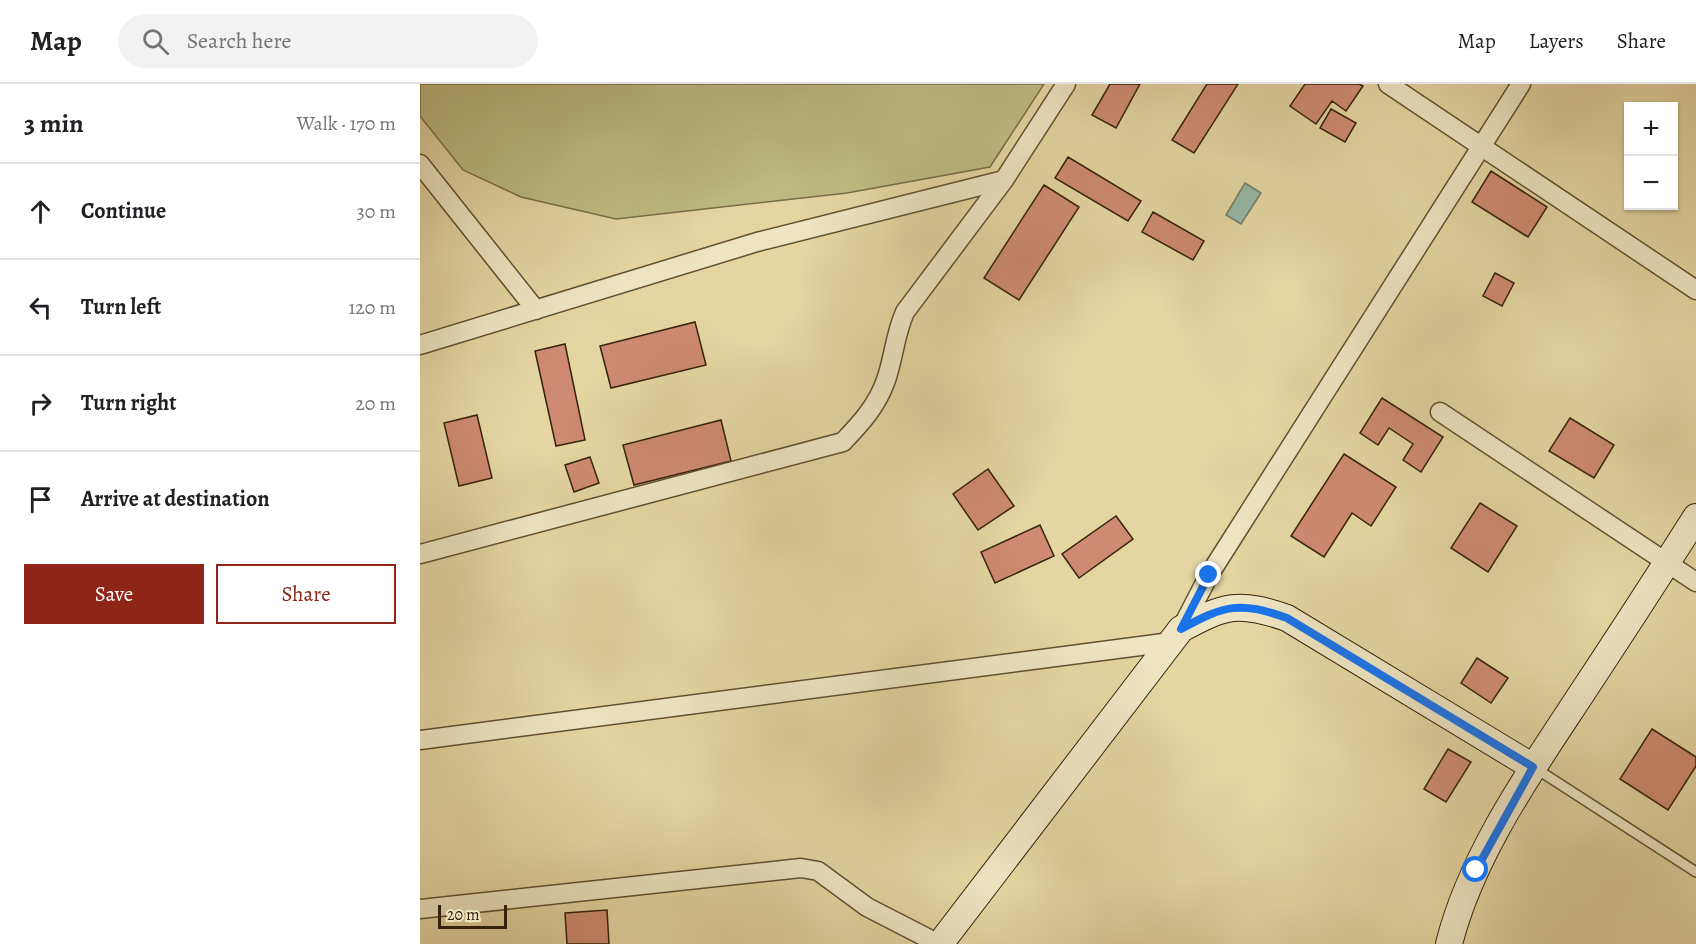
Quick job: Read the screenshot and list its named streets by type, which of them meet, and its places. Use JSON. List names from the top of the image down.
{
  "scale_bar": "20 m",
  "page": {
    "header": "Map",
    "search": "Search here",
    "nav": ["Map", "Layers", "Share"],
    "heading": ["3 min", "Walk · 170 m"],
    "map_buttons": ["+", "−"],
    "list": [
      ["Continue", "30 m"],
      ["Turn left", "120 m"],
      ["Turn right", "20 m"],
      "Arrive at destination"
    ],
    "buttons": ["Save", "Share"],
    "scale": "20 m"
  }
}
